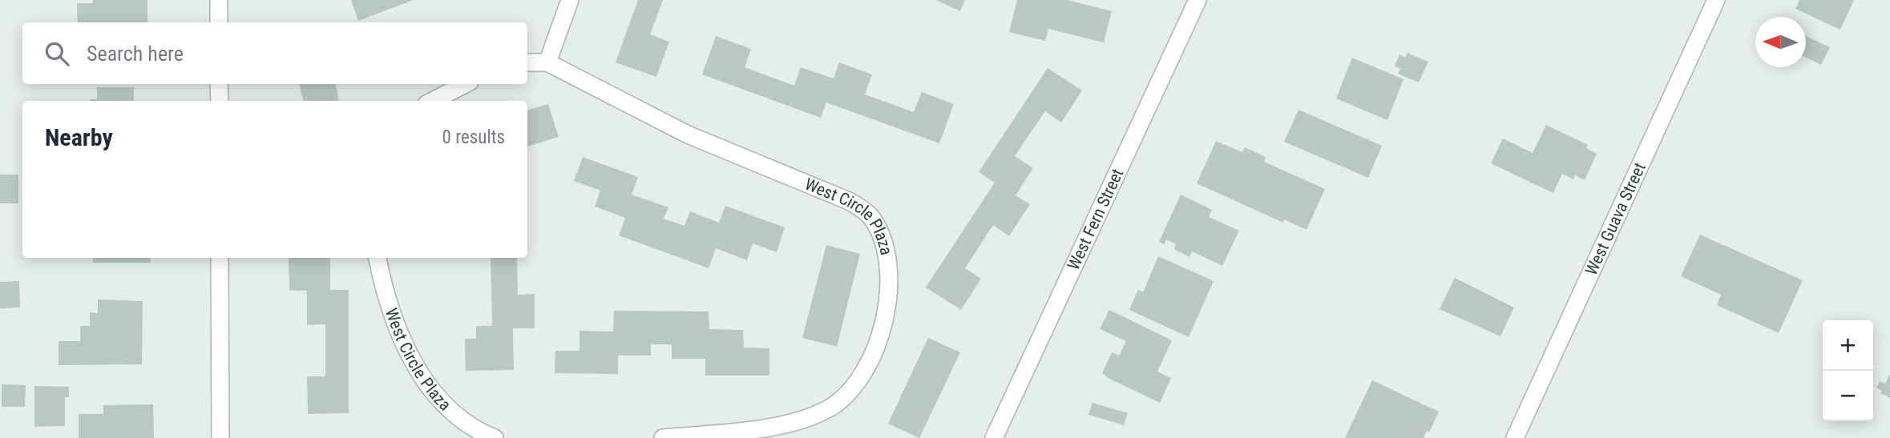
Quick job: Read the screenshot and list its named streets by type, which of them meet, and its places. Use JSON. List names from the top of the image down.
{
  "streets": {
    "street": ["West Fern Street", "West Guava Street", "West Circle Plaza"]
  },
  "north": "left",
  "page": {
    "search": "Search here",
    "heading": ["Nearby", "0 results"],
    "map_buttons": ["+", "−"]
  }
}
